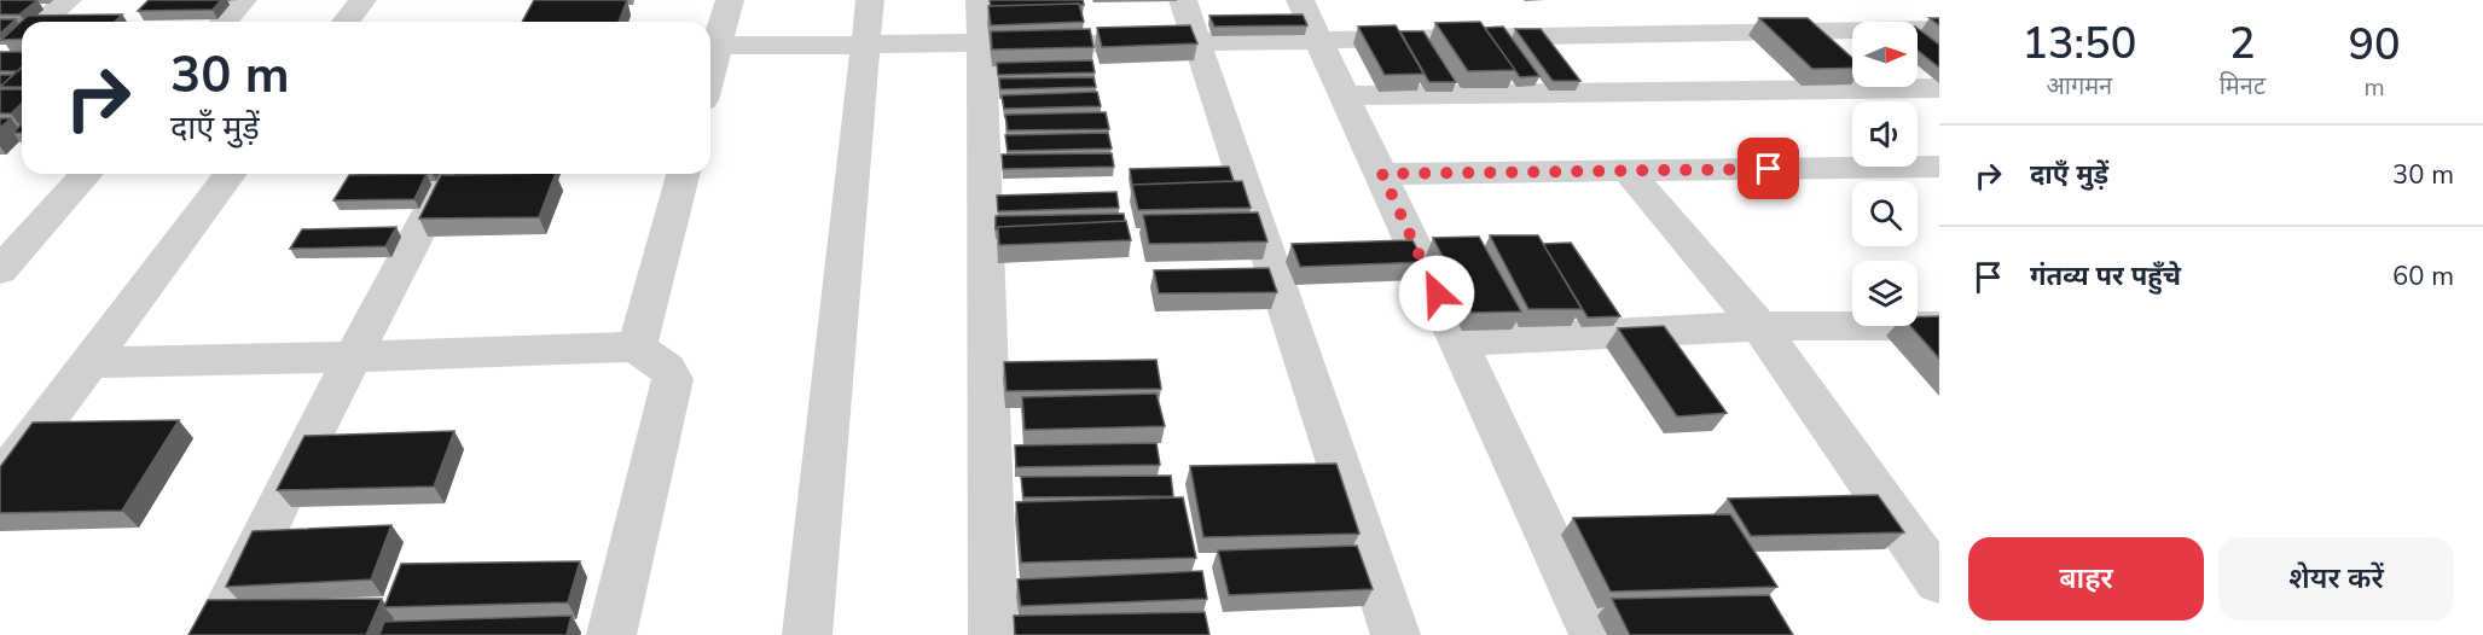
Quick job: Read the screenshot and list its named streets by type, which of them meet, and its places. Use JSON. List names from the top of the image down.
{
  "north": "right",
  "page": {
    "eta": [
      "13:50",
      "आगमन",
      "2",
      "मिनट",
      "90",
      "m"
    ],
    "turn": ["30 m", "दाएँ मुड़ें"],
    "list": [
      {
        "name": "दाएँ मुड़ें",
        "value": "30 m"
      },
      {
        "name": "गंतव्य पर पहुँचे",
        "value": "60 m"
      }
    ],
    "buttons": ["बाहर", "शेयर करें"]
  }
}
